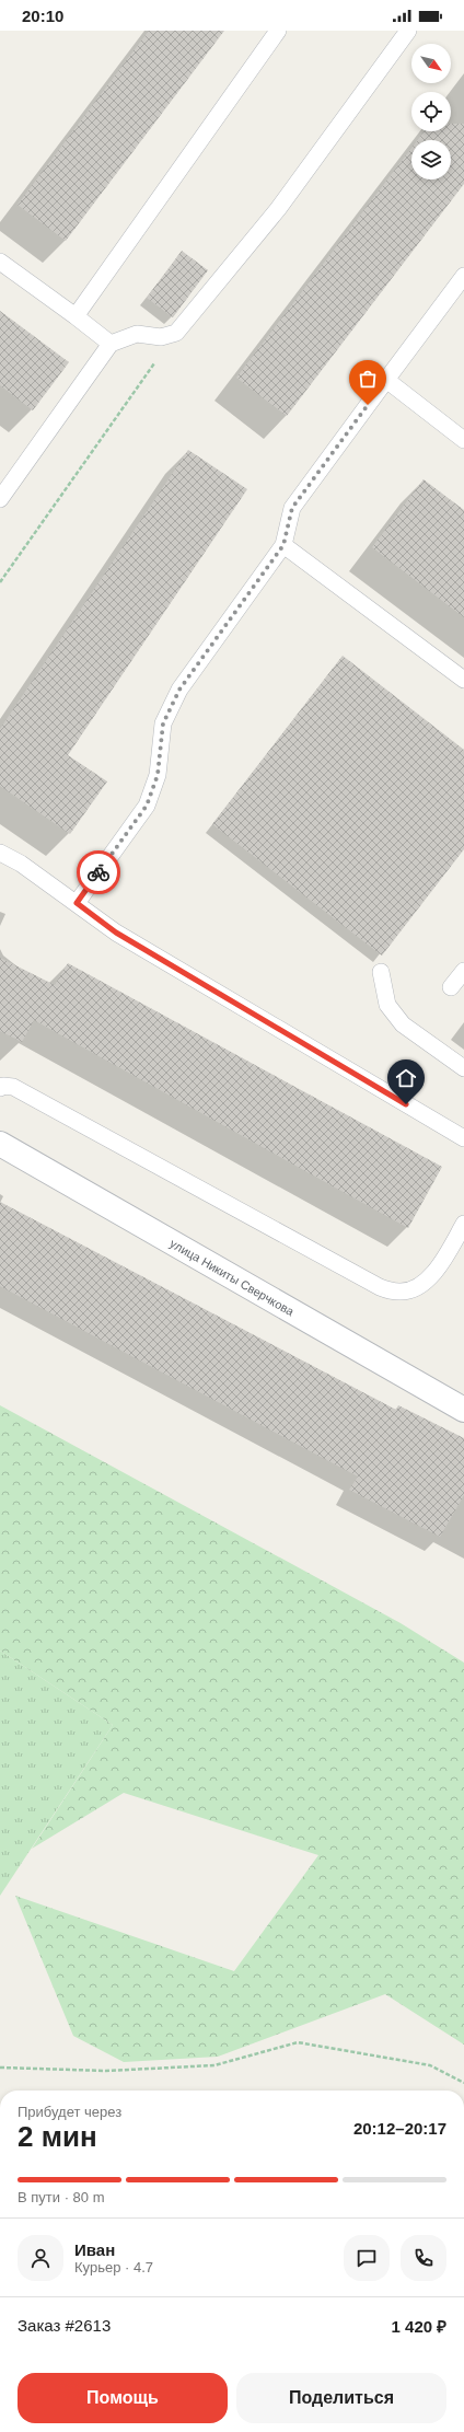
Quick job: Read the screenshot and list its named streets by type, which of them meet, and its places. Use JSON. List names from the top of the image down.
{
  "streets": {
    "street": ["улица Никиты Сверчкова"]
  },
  "north": "bottom right",
  "page": {
    "status": "20:10",
    "heading": ["2 мин", "Прибудет через", "20:12–20:17"],
    "panel": [
      "Иван",
      "Курьер · 4.7",
      "Заказ #2613",
      "1 420 ₽"
    ],
    "bar": "В пути · 80 m",
    "buttons": ["Помощь", "Поделиться"]
  }
}
